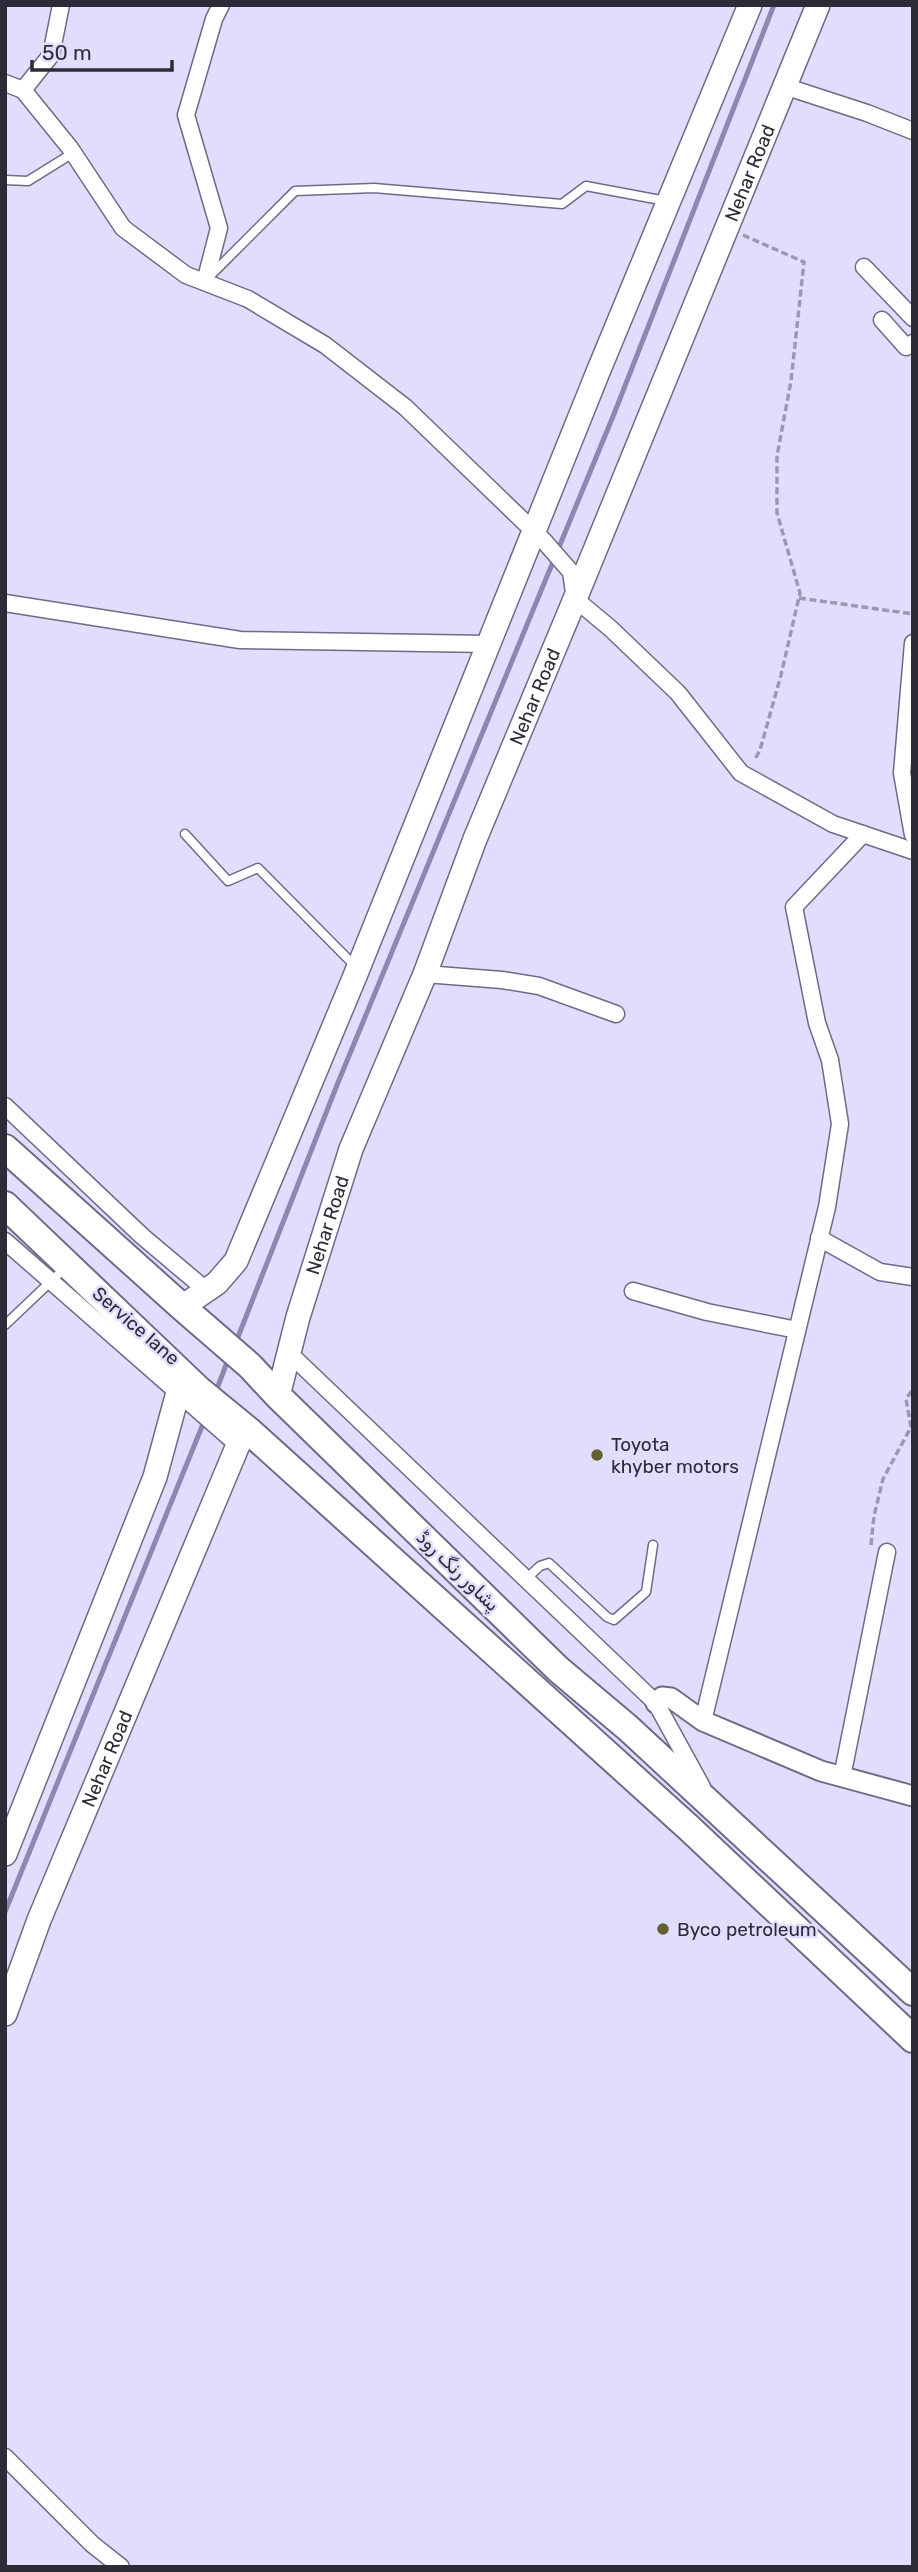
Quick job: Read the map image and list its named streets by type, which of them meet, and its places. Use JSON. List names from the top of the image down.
{
  "streets": {
    "highway": ["پشاور رنگ روڈ"],
    "main road": ["Nehar Road"]
  },
  "crossings": [
    ["Nehar Road", "پشاور رنگ روڈ"]
  ],
  "places": ["Toyota khyber motors", "Byco petroleum"],
  "scale_bar": "50 m"
}
